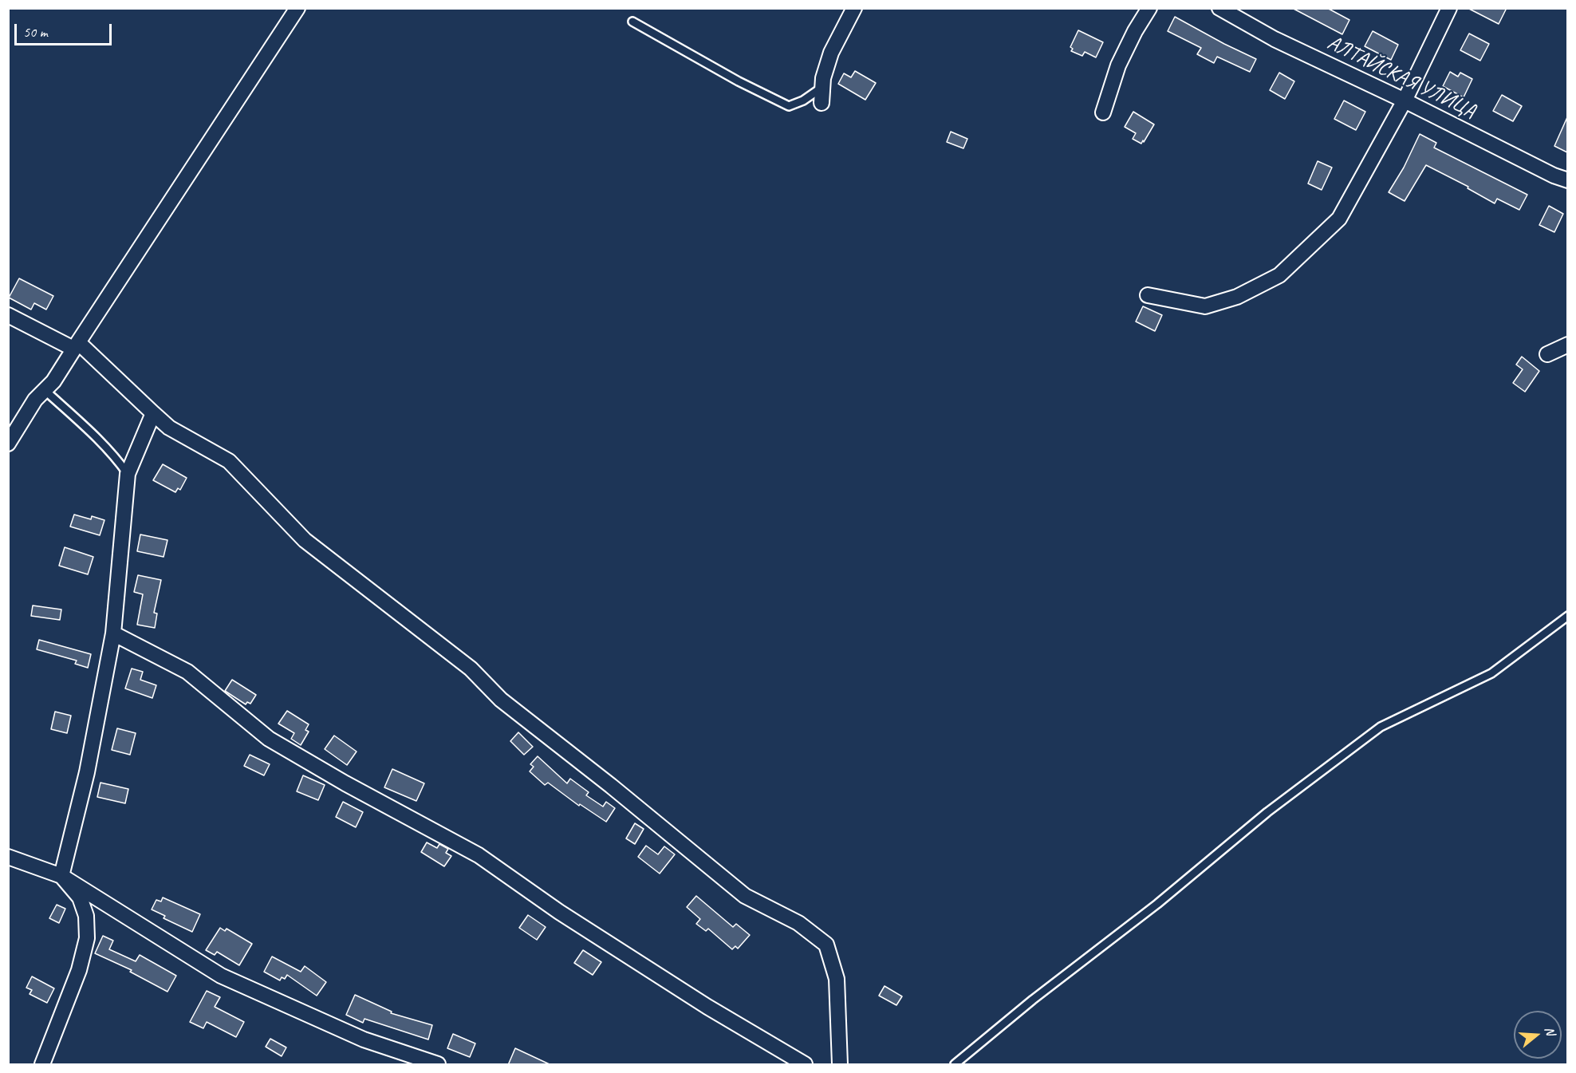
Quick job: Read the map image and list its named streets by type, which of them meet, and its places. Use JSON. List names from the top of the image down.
{
  "streets": {
    "street": ["АЛТАЙСКАЯ УЛИЦА"]
  },
  "scale_bar": "50 m",
  "north": "right"
}
